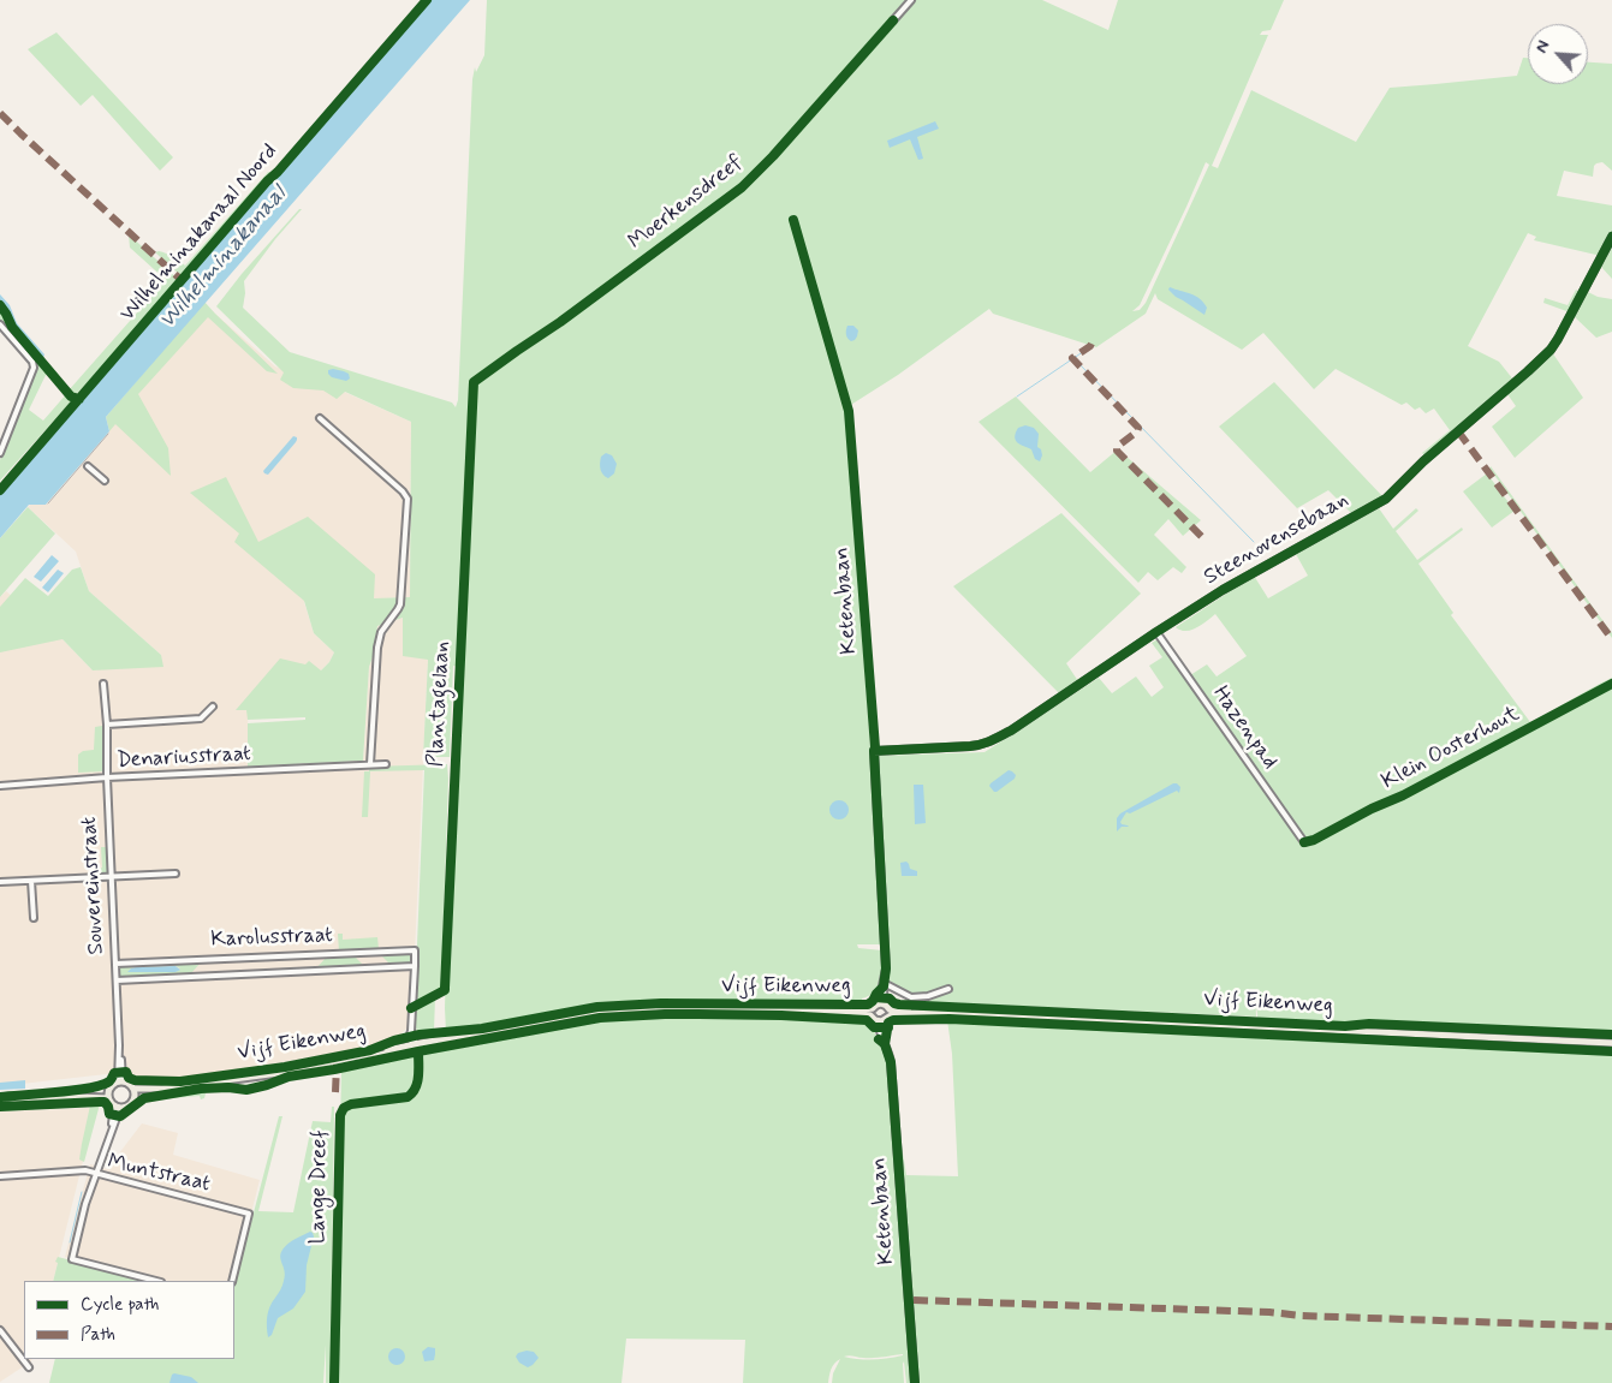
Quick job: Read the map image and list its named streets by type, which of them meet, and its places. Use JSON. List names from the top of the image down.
{
  "streets": {
    "main road": ["Vijf Eikenweg"],
    "street": [
      "Steenovensebaan",
      "Ketenbaan",
      "Hazenpad",
      "Denariusstraat",
      "Souvereinstraat",
      "Karolusstraat",
      "Muntstraat"
    ],
    "cycle path": [
      "Moerkensdreef",
      "Wilhelminakanaal Noord",
      "Klein Oosterhout",
      "Lange Dreef"
    ]
  },
  "crossings": [
    ["Steenovensebaan", "Ketenbaan"],
    ["Steenovensebaan", "Hazenpad"],
    ["Ketenbaan", "Vijf Eikenweg"],
    ["Denariusstraat", "Souvereinstraat"],
    ["Souvereinstraat", "Karolusstraat"],
    ["Souvereinstraat", "Vijf Eikenweg"]
  ],
  "water": ["Wilhelminakanaal"],
  "legend": ["Cycle path", "Path"],
  "north": "top left"
}
